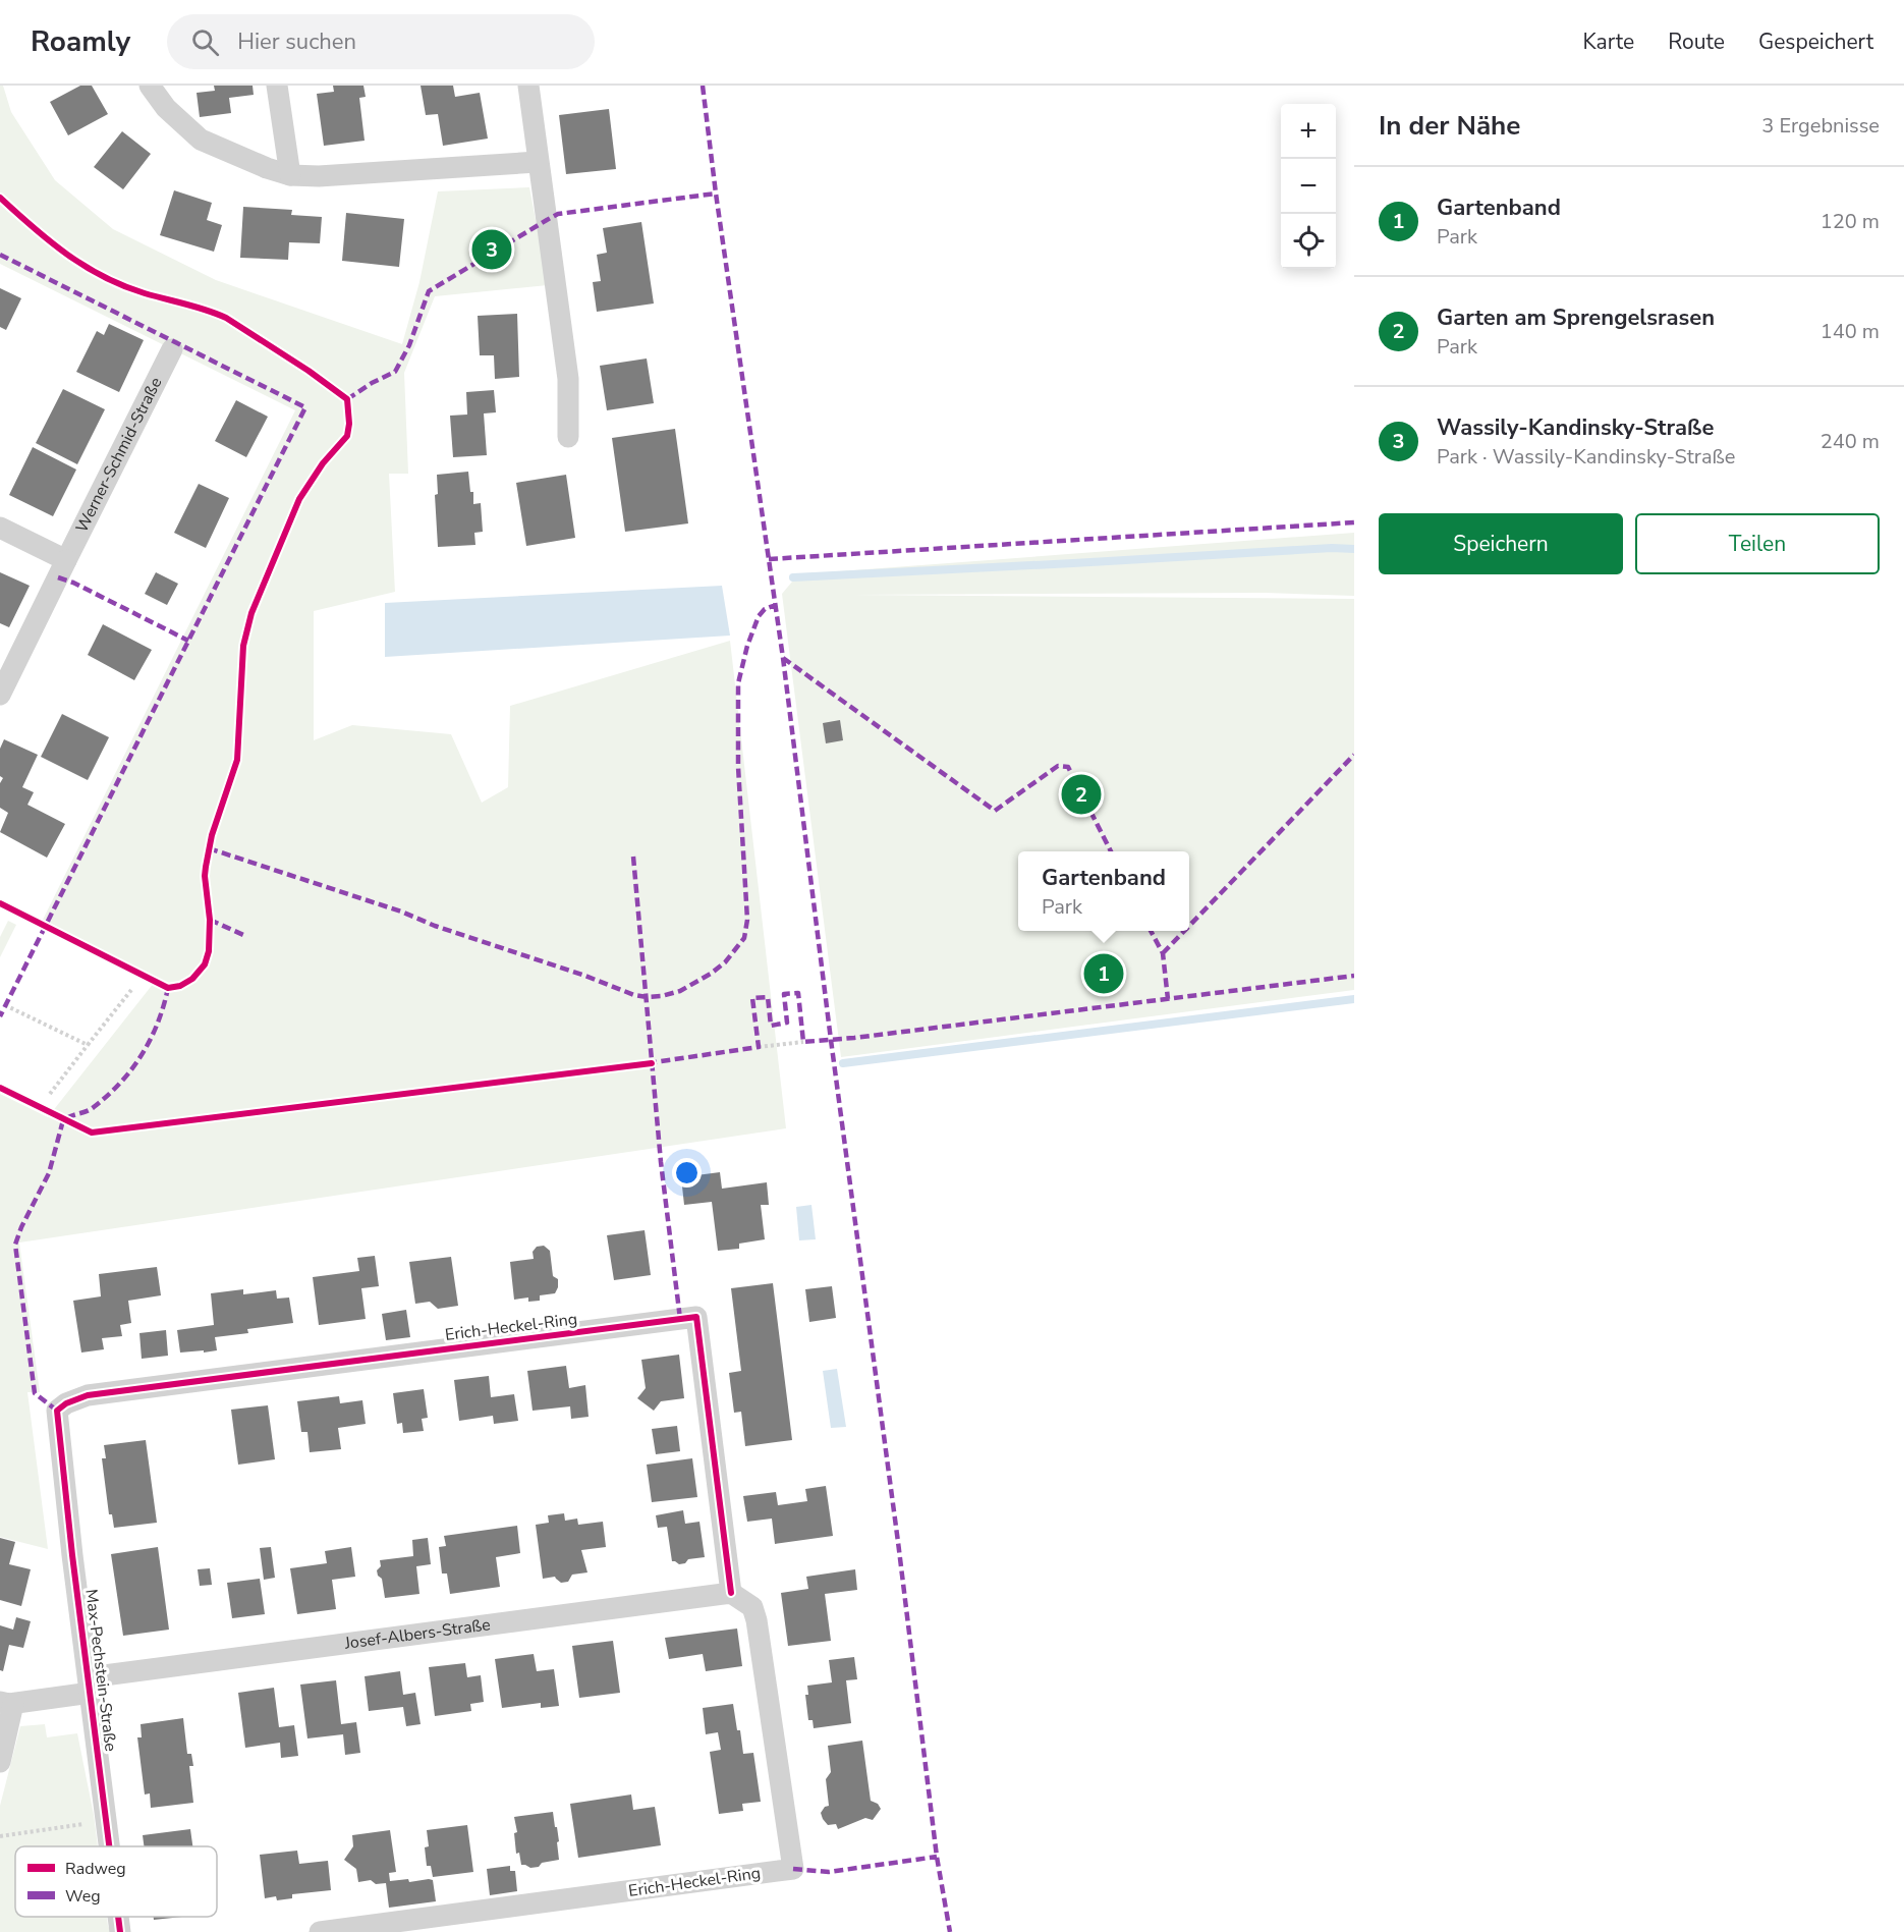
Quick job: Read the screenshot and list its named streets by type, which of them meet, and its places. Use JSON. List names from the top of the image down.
{
  "streets": {
    "street": [
      "Werner-Schmid-Straße",
      "Erich-Heckel-Ring",
      "Josef-Albers-Straße",
      "Max-Pechstein-Straße"
    ]
  },
  "crossings": [
    ["Erich-Heckel-Ring", "Josef-Albers-Straße"],
    ["Erich-Heckel-Ring", "Max-Pechstein-Straße"],
    ["Josef-Albers-Straße", "Max-Pechstein-Straße"]
  ],
  "legend": ["Radweg", "Weg"],
  "page": {
    "header": "Roamly",
    "search": "Hier suchen",
    "nav": ["Karte", "Route", "Gespeichert"],
    "heading": ["In der Nähe", "3 Ergebnisse"],
    "map_buttons": ["+", "−"],
    "list": [
      {
        "mark": "1",
        "name": "Gartenband",
        "note": "Park",
        "value": "120 m"
      },
      {
        "mark": "2",
        "name": "Garten am Sprengelsrasen",
        "note": "Park",
        "value": "140 m"
      },
      {
        "mark": "3",
        "name": "Wassily-Kandinsky-Straße",
        "note": "Park · Wassily-Kandinsky-Straße",
        "value": "240 m"
      }
    ],
    "pins": ["3", "2", "1"],
    "buttons": ["Speichern", "Teilen"],
    "popup": ["Gartenband", "Park"]
  }
}
